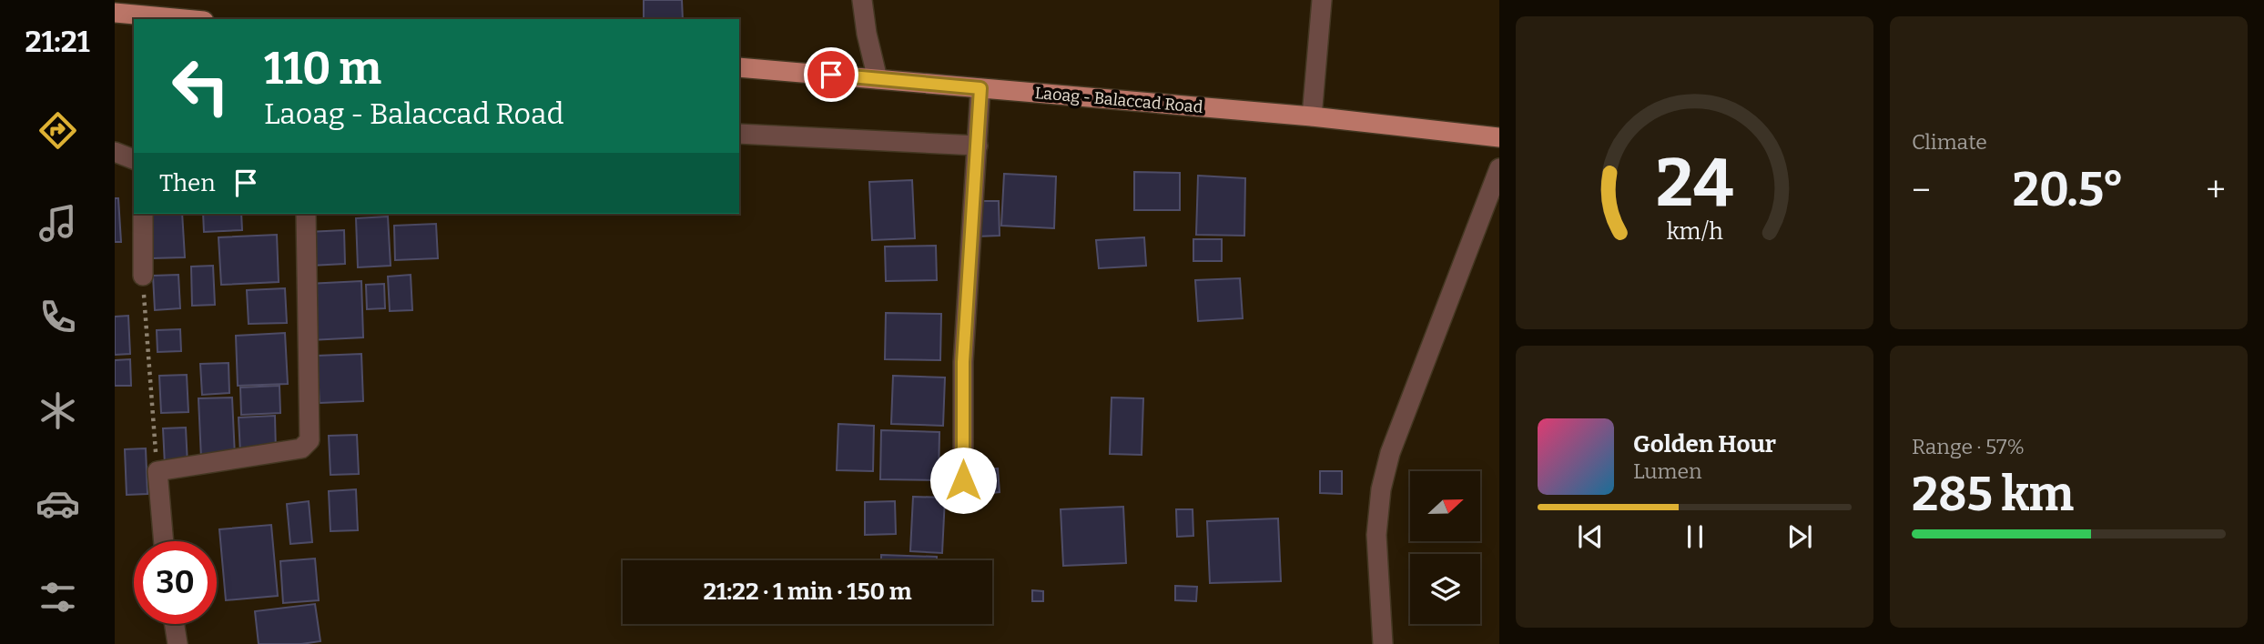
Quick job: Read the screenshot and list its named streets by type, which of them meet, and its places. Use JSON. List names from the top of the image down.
{
  "streets": {
    "main road": ["Laoag - Balaccad Road"]
  },
  "north": "right",
  "page": {
    "tabs": "21:21",
    "tile": [
      "Climate",
      ["Range · 57%", "285 km"]
    ],
    "turn": ["110 m", "Laoag - Balaccad Road"],
    "then": "Then",
    "heat": ["−", "20.5°", "+"],
    "song": ["Golden Hour", "Lumen"],
    "limit": "30",
    "trip": "21:22 · 1 min · 150 m",
    "gauge": ["24", "km/h"]
  }
}
